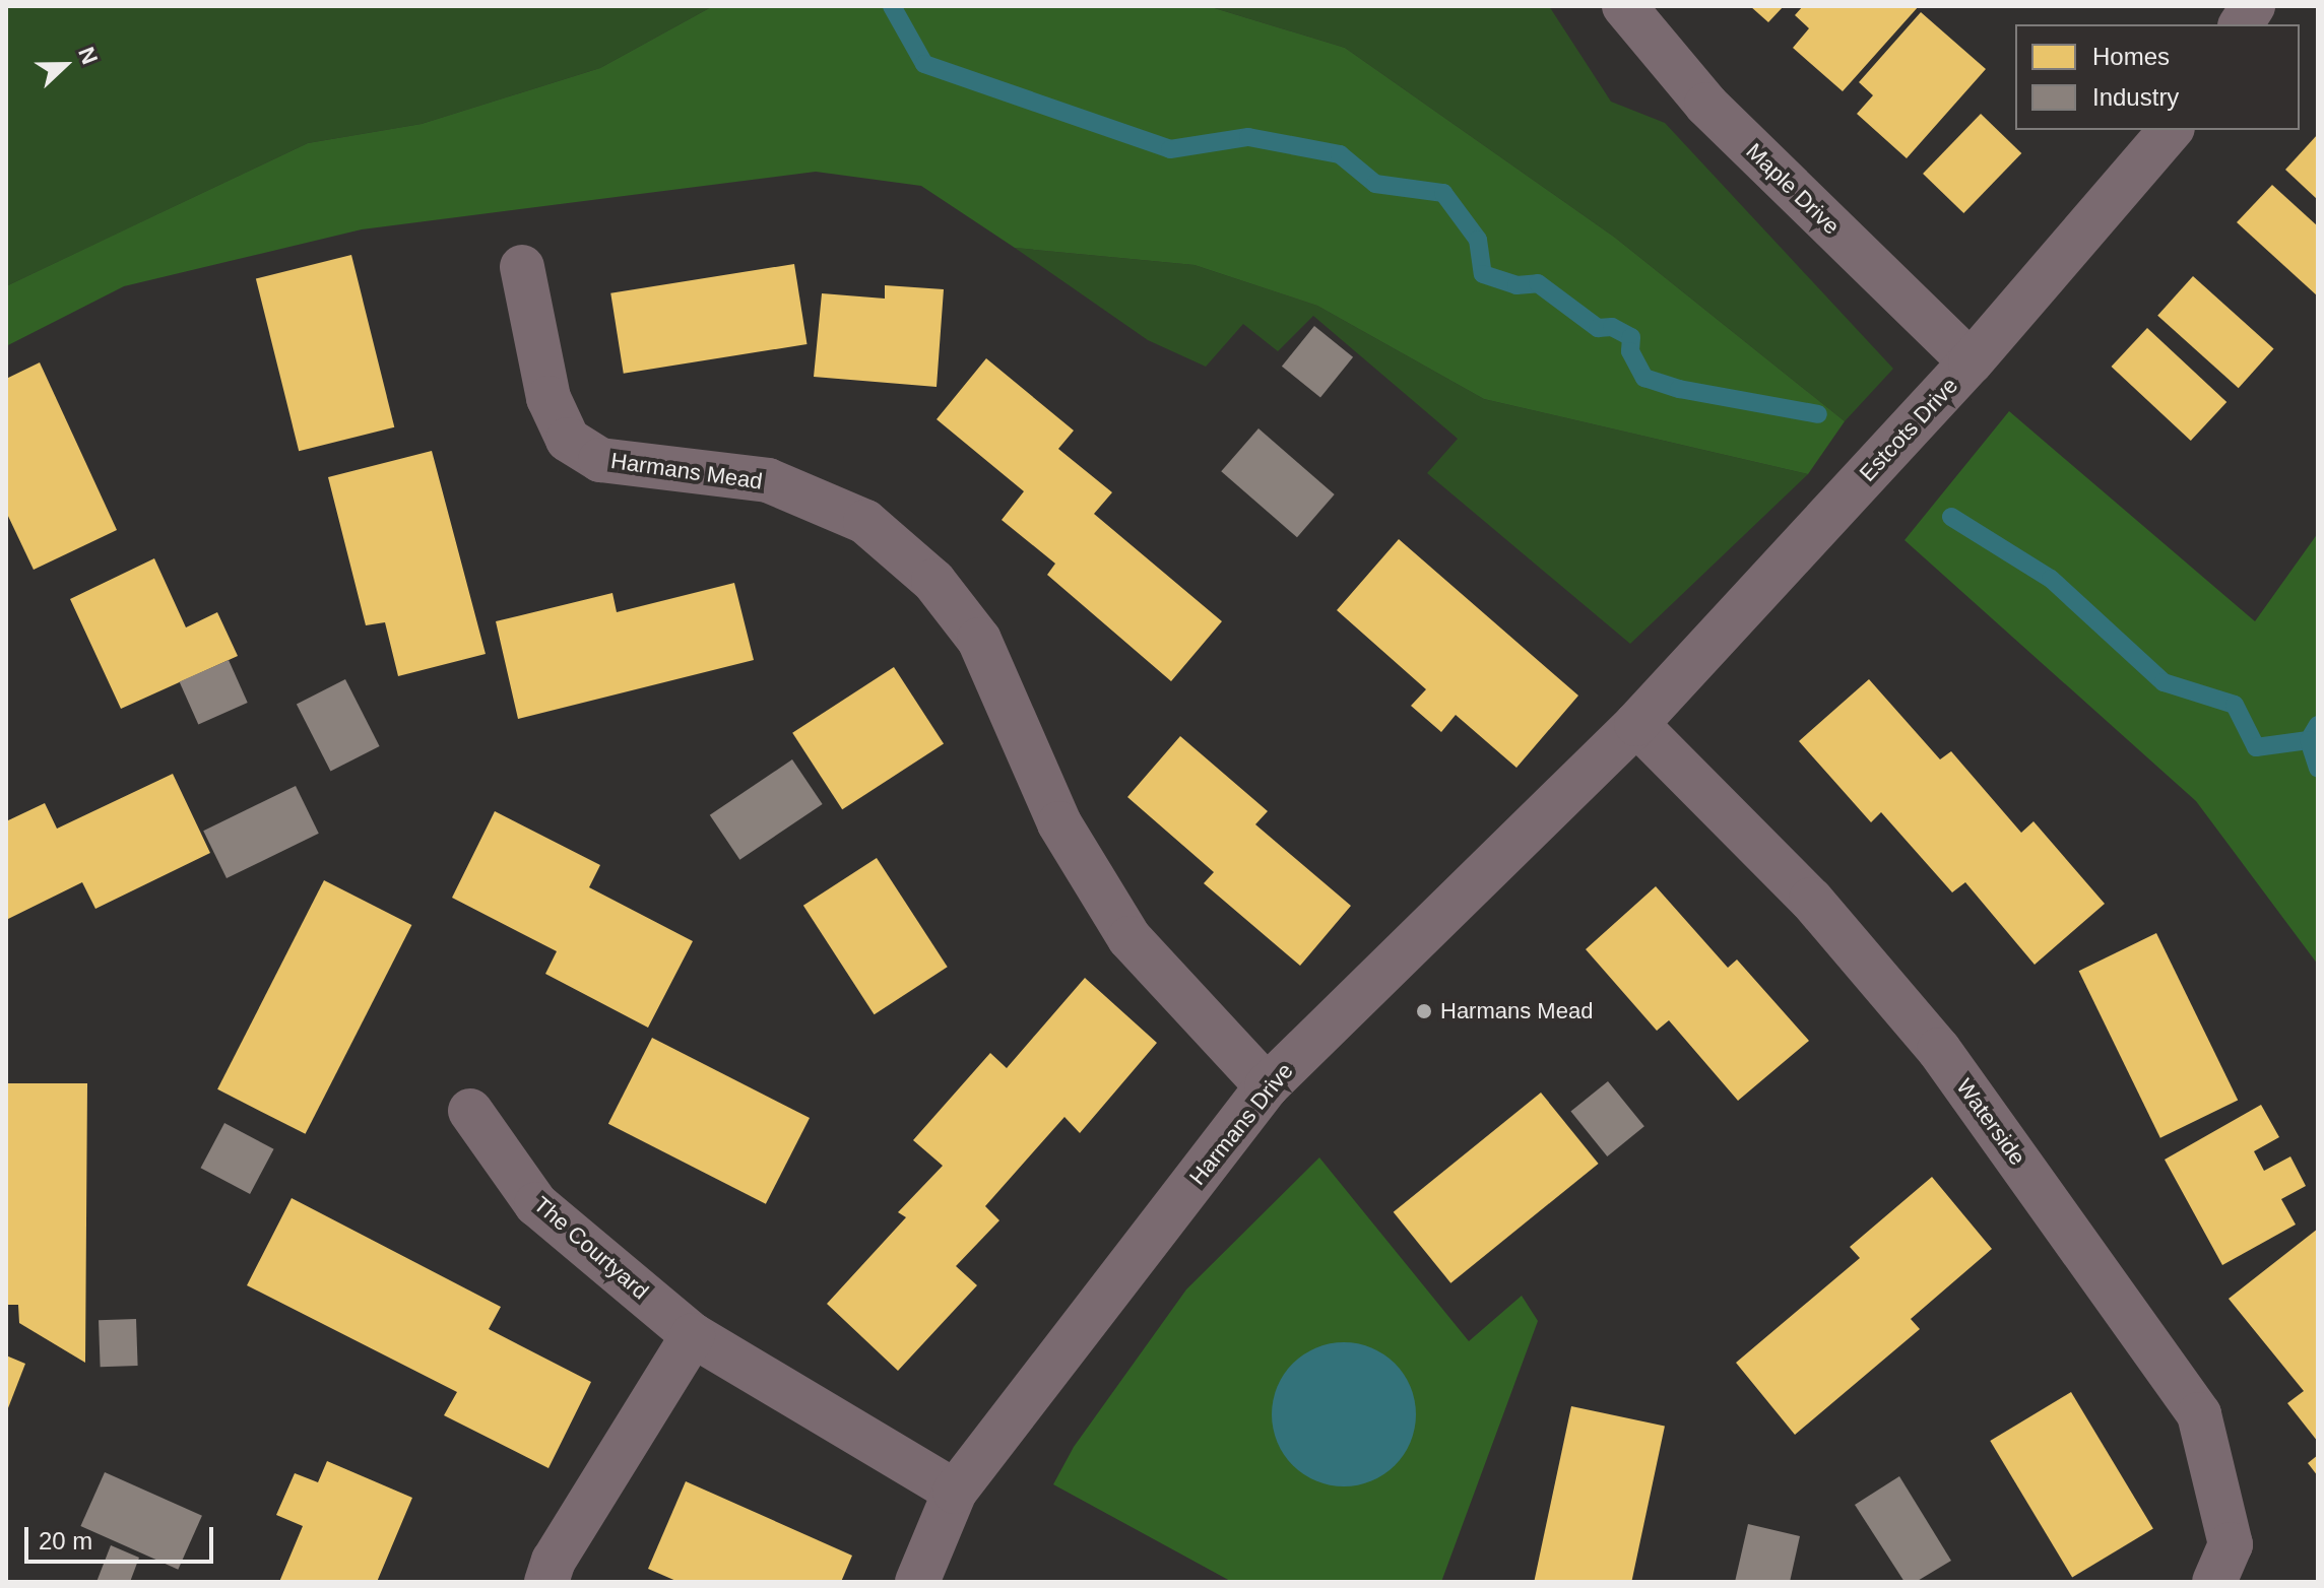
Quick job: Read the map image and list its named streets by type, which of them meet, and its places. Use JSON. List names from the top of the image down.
{
  "streets": {
    "street": [
      "Maple Drive",
      "Estcots Drive",
      "Harmans Mead",
      "Waterside",
      "Harmans Drive",
      "The Courtyard"
    ]
  },
  "crossings": [
    ["Maple Drive", "Estcots Drive"],
    ["Estcots Drive", "Waterside"],
    ["Estcots Drive", "Harmans Drive"],
    ["Harmans Mead", "Harmans Drive"],
    ["Waterside", "Harmans Drive"],
    ["Harmans Drive", "The Courtyard"]
  ],
  "places": ["Harmans Mead"],
  "legend": ["Homes", "Industry"],
  "scale_bar": "20 m",
  "north": "right"
}
